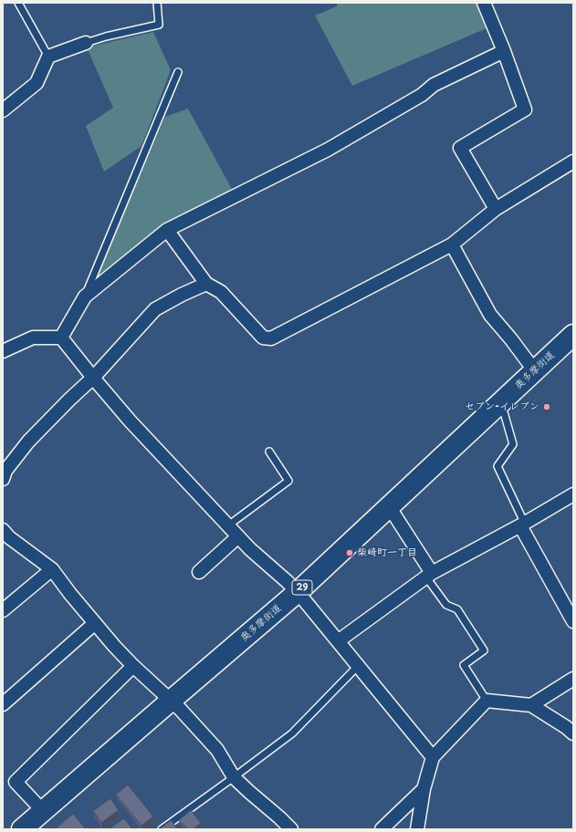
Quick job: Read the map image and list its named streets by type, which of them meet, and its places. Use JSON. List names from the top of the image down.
{
  "streets": {
    "main road": ["奥多摩街道", "29"]
  },
  "places": ["セブン-イレブン", "柴崎町一丁目"]
}
